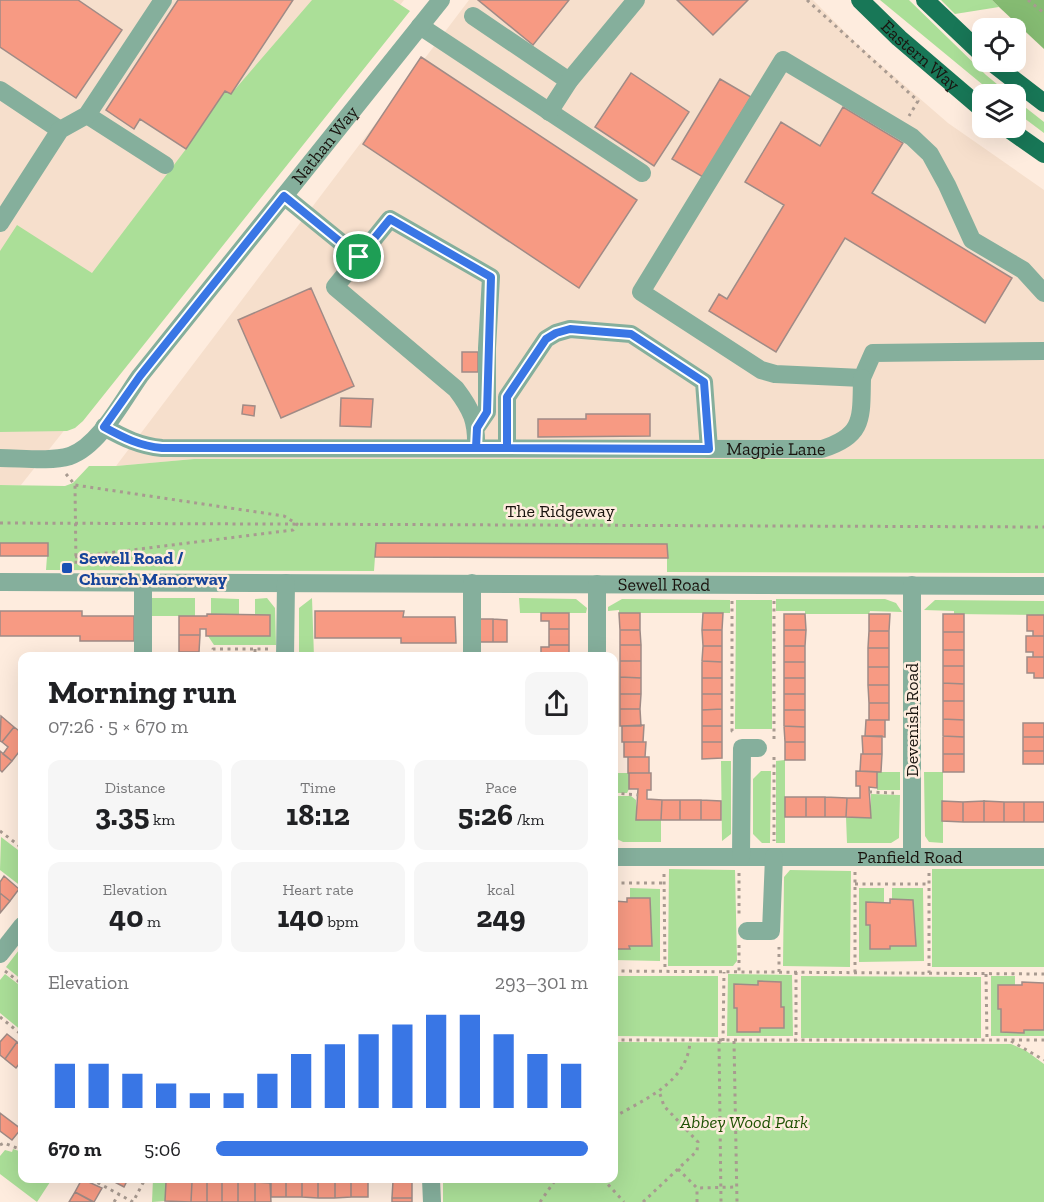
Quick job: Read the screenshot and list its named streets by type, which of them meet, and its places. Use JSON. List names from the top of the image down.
{
  "streets": {
    "main road": ["Eastern Way"],
    "street": [
      "Nathan Way",
      "Magpie Lane",
      "Sewell Road",
      "Devenish Road",
      "Panfield Road"
    ],
    "path": ["The Ridgeway"]
  },
  "crossings": [
    ["Nathan Way", "Magpie Lane"],
    ["Sewell Road", "Devenish Road"],
    ["Devenish Road", "Panfield Road"]
  ],
  "parks": ["Abbey Wood Park"],
  "places": {
    "transit": ["Sewell Road / Church Manorway"]
  },
  "page": {
    "heading": ["Morning run", "07:26 · 5 × 670 m"],
    "stats": [
      ["Distance", "3.35 km"],
      ["Time", "18:12"],
      ["Pace", "5:26 /km"],
      ["Elevation", "40 m"],
      ["Heart rate", "140 bpm"],
      ["kcal", "249"]
    ],
    "chart": ["Elevation", "293–301 m"],
    "list": [
      {
        "name": "670 m",
        "note": "5:06"
      }
    ]
  }
}
